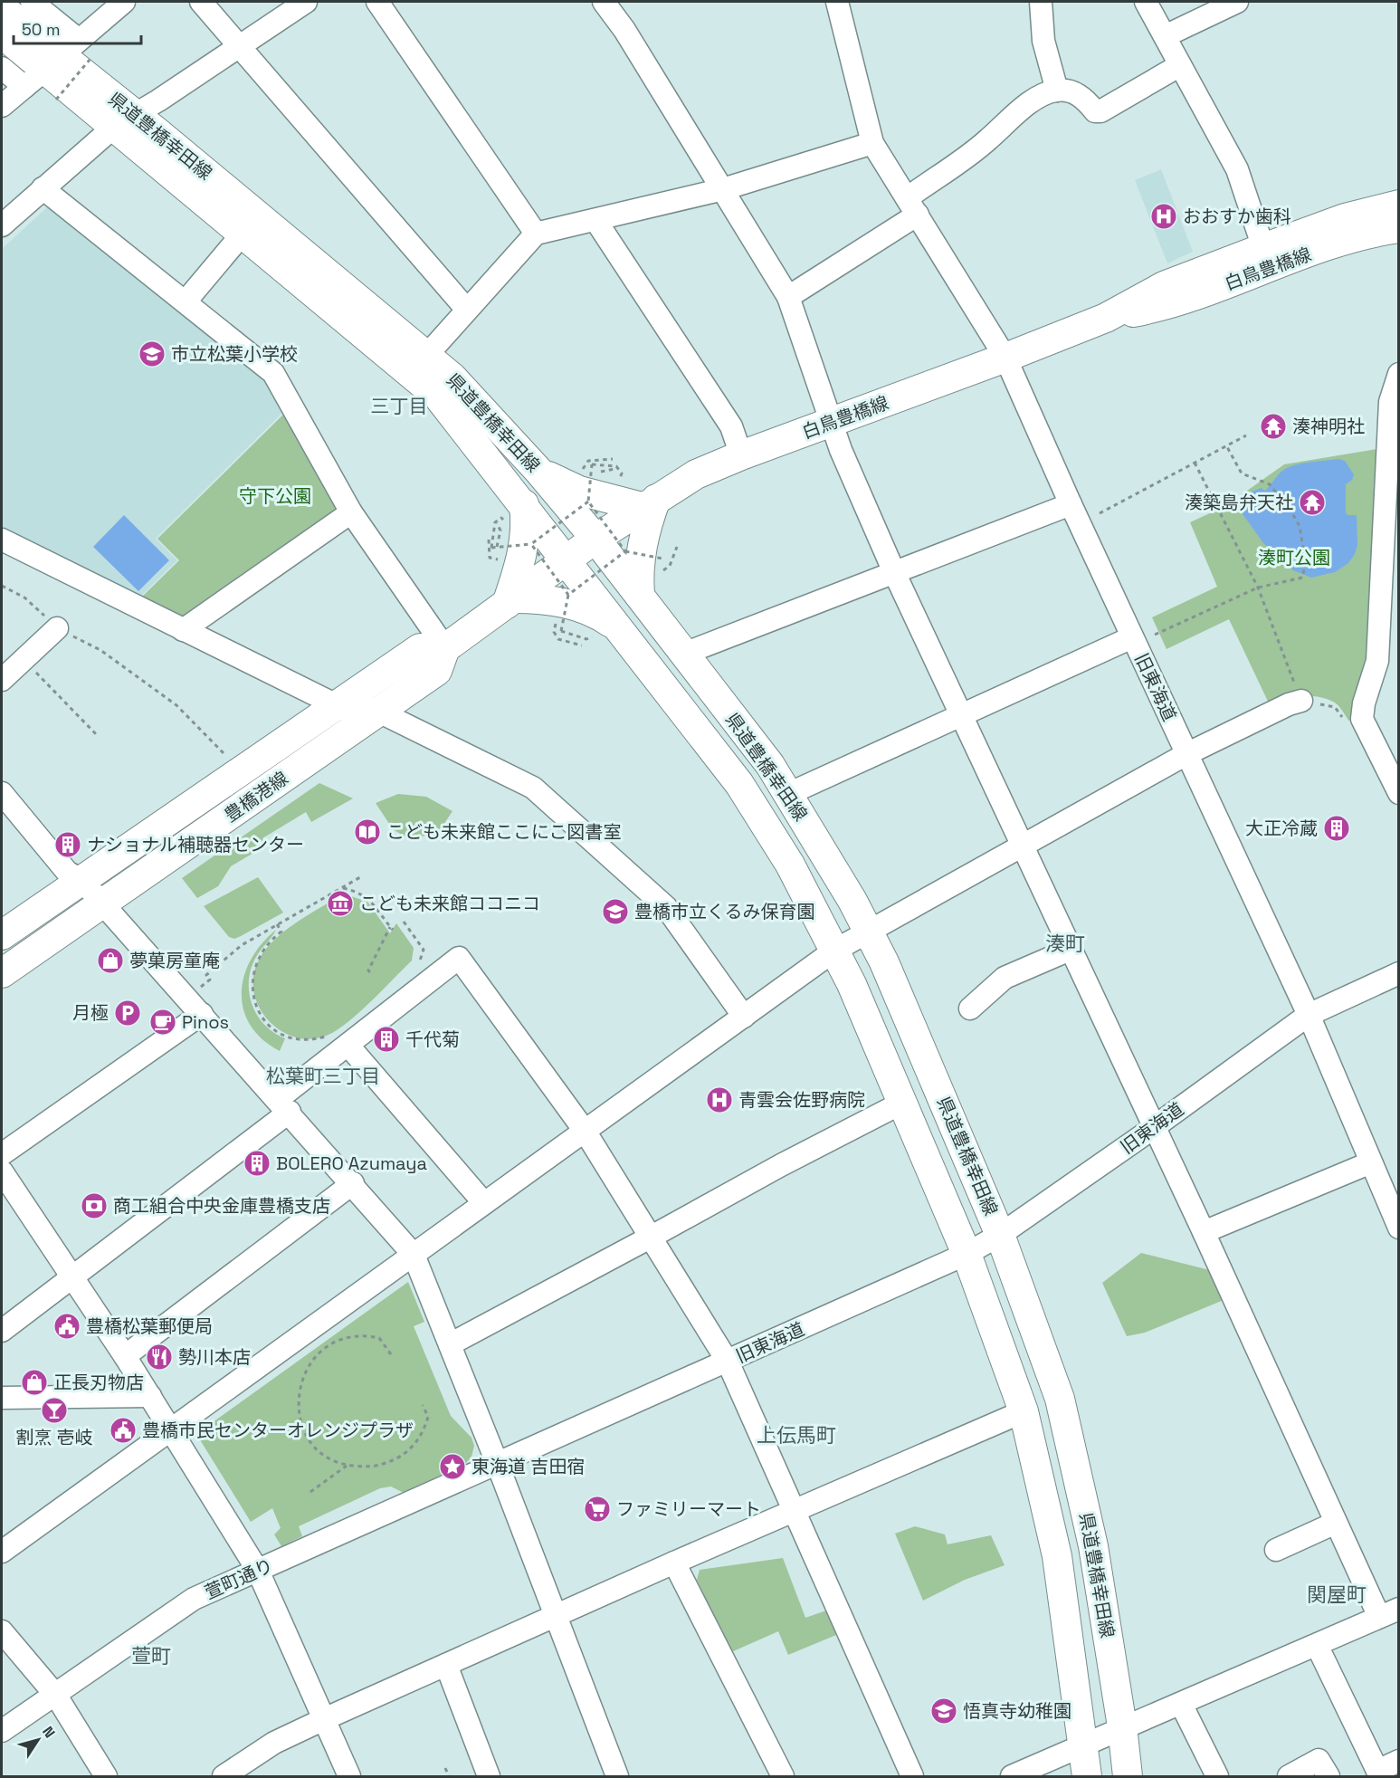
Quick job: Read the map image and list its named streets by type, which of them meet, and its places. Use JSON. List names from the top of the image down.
{
  "streets": {
    "main road": ["県道豊橋幸田線", "白鳥豊橋線", "豊橋港線"],
    "street": ["旧東海道", "萱町通り"]
  },
  "crossings": [
    ["県道豊橋幸田線", "白鳥豊橋線"],
    ["県道豊橋幸田線", "旧東海道"],
    ["白鳥豊橋線", "旧東海道"],
    ["旧東海道", "萱町通り"]
  ],
  "districts": [
    "三丁目",
    "湊町",
    "松葉町三丁目",
    "上伝馬町",
    "関屋町",
    "萱町"
  ],
  "parks": ["守下公園", "湊町公園"],
  "places": {
    "hospital": ["おおすか歯科", "青雲会佐野病院"],
    "school or university": ["市立松葉小学校", "豊橋市立くるみ保育園", "悟真寺幼稚園"],
    "temple": ["湊神明社", "湊築島弁天社"],
    "building": [
      "大正冷蔵",
      "ナショナル補聴器センター",
      "千代菊",
      "BOLERO Azumaya"
    ],
    "library": ["こども未来館ここにこ図書室"],
    "museum": ["こども未来館ココニコ"],
    "shop": ["夢菓房童庵", "正長刃物店"],
    "parking": ["月極"],
    "cafe": ["Pinos"],
    "bank": ["商工組合中央金庫豊橋支店"],
    "public building": ["豊橋松葉郵便局", "豊橋市民センターオレンジプラザ"],
    "restaurant": ["勢川本店"],
    "bar": ["割烹 壱岐"],
    "place": ["東海道 吉田宿"],
    "supermarket": ["ファミリーマート"]
  },
  "scale_bar": "50 m",
  "north": "top right"
}
